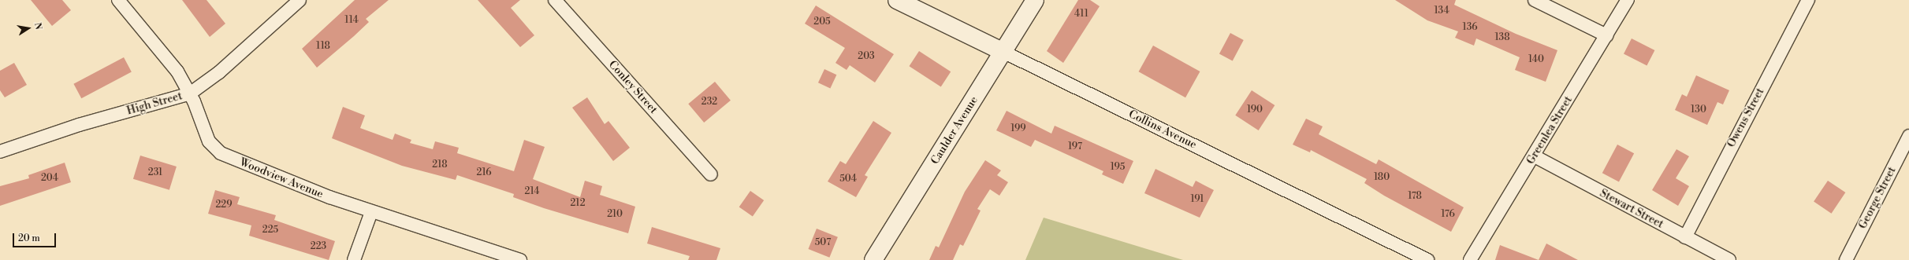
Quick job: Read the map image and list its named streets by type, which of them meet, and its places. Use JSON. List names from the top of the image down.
{
  "streets": {
    "street": [
      "Conley Street",
      "High Street",
      "Owens Street",
      "Collins Avenue",
      "Caulder Avenue",
      "Greenlea Street",
      "Woodview Avenue",
      "George Street",
      "Stewart Street"
    ]
  },
  "crossings": [
    ["High Street", "Woodview Avenue"],
    ["Owens Street", "Stewart Street"],
    ["Collins Avenue", "Caulder Avenue"],
    ["Greenlea Street", "Stewart Street"]
  ],
  "house_numbers": [
    "134",
    "411",
    "114",
    "205",
    "136",
    "138",
    "118",
    "203",
    "140",
    "232",
    "190",
    "130",
    "199",
    "197",
    "218",
    "195",
    "231",
    "216",
    "180",
    "204",
    "504",
    "214",
    "178",
    "191",
    "212",
    "229",
    "210",
    "176",
    "225",
    "507",
    "223"
  ],
  "scale_bar": "20 m",
  "north": "right"
}
